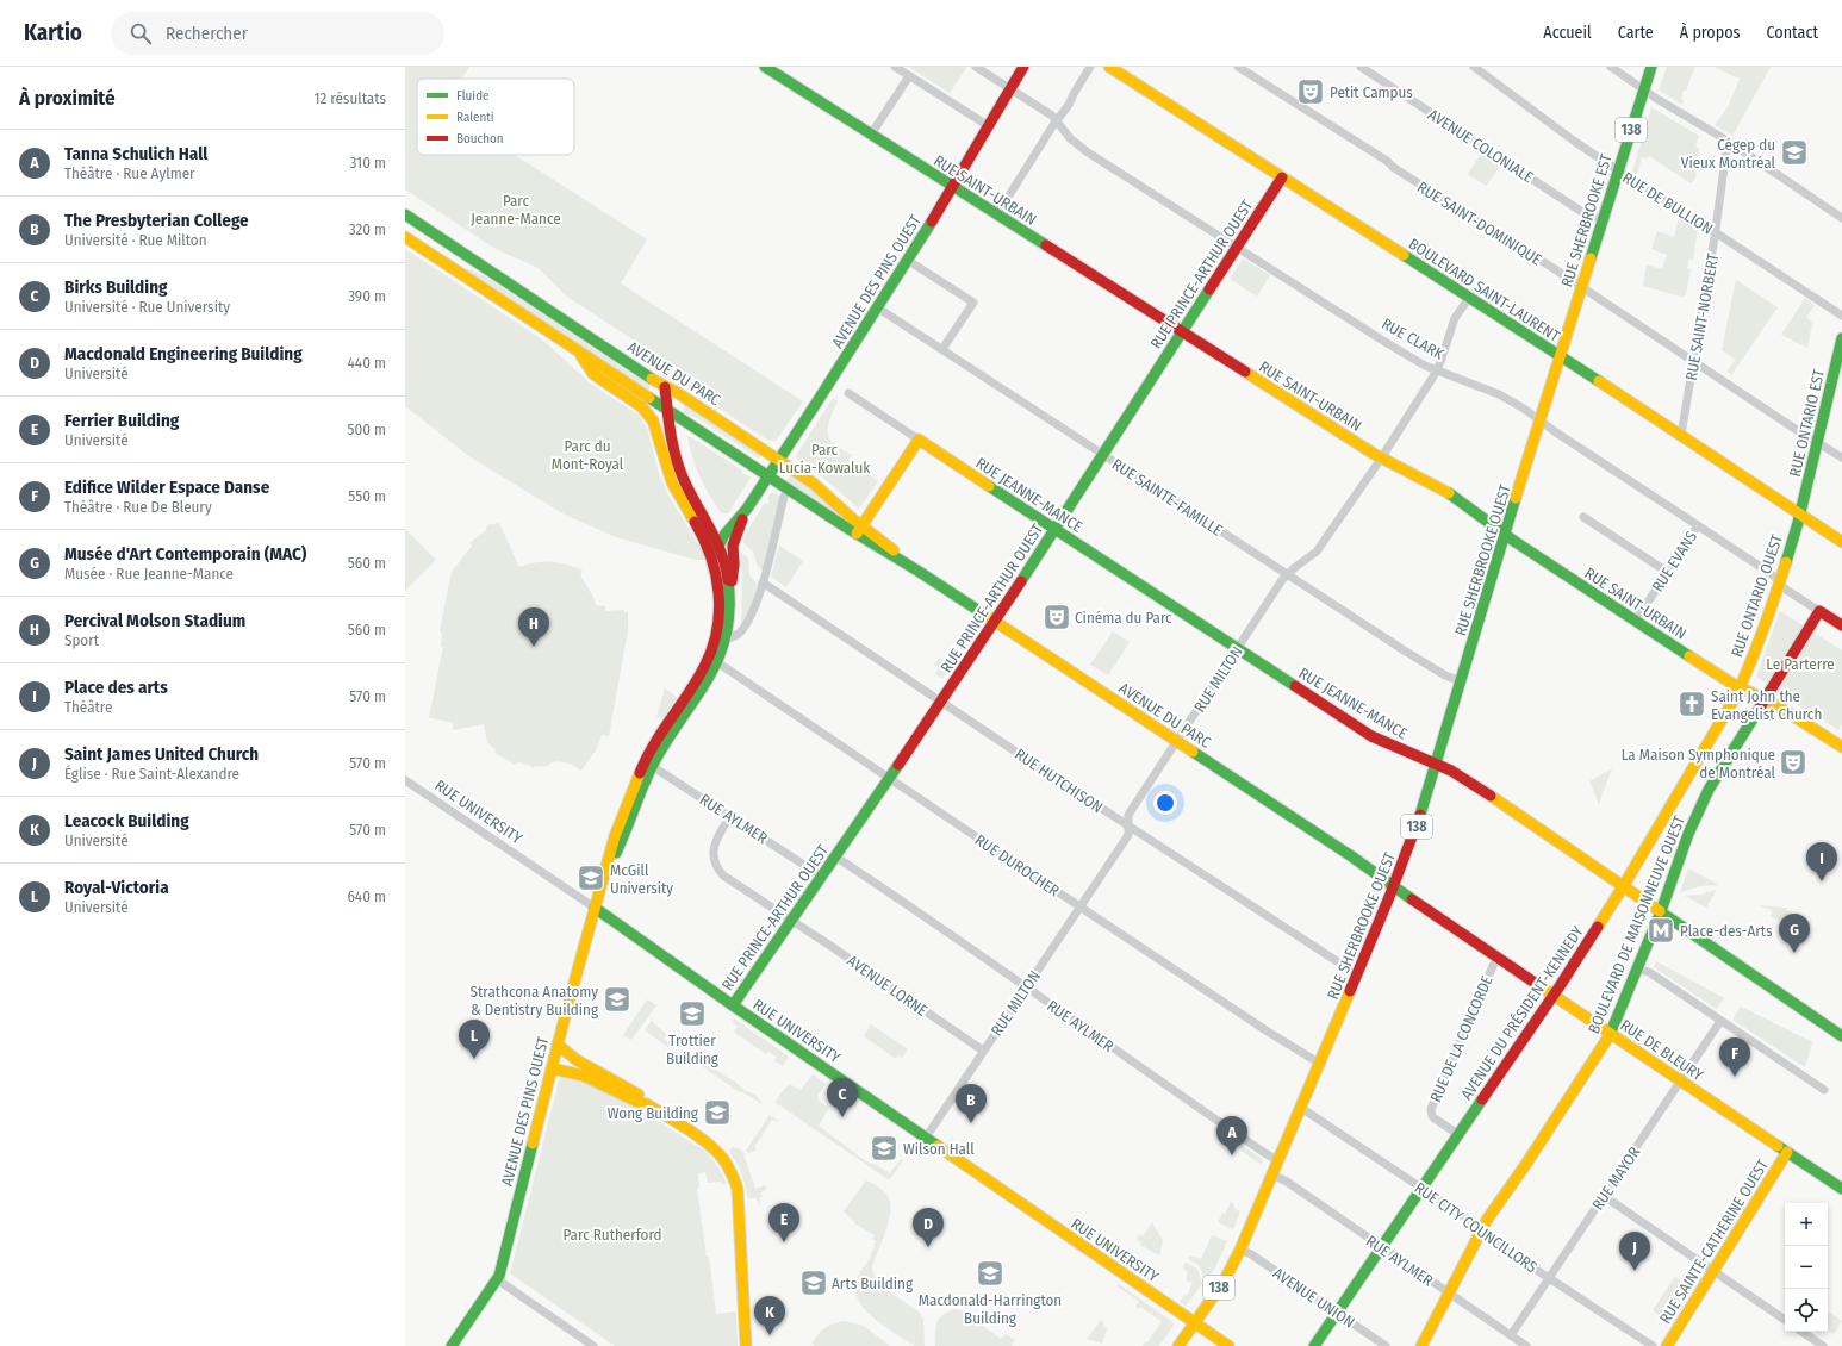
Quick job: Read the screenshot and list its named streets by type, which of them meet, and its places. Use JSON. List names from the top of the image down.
{
  "streets": {
    "main road": [
      "138",
      "RUE SAINT-URBAIN",
      "RUE SHERBROOKE EST",
      "RUE PRINCE-ARTHUR OUEST",
      "AVENUE DES PINS OUEST",
      "BOULEVARD SAINT-LAURENT",
      "RUE CLARK",
      "AVENUE DU PARC",
      "RUE ONTARIO EST",
      "RUE JEANNE-MANCE",
      "RUE SHERBROOKE OUEST",
      "RUE ONTARIO OUEST",
      "RUE UNIVERSITY",
      "BOULEVARD DE MAISONNEUVE OUEST",
      "AVENUE DU PRÉSIDENT-KENNEDY",
      "RUE DE BLEURY",
      "RUE SAINTE-CATHERINE OUEST"
    ],
    "street": [
      "AVENUE COLONIALE",
      "RUE DE BULLION",
      "RUE SAINT-DOMINIQUE",
      "RUE SAINT-NORBERT",
      "RUE SAINTE-FAMILLE",
      "RUE EVANS",
      "RUE MILTON",
      "RUE HUTCHISON",
      "RUE AYLMER",
      "RUE DUROCHER",
      "AVENUE LORNE",
      "RUE DE LA CONCORDE",
      "RUE MAYOR",
      "RUE CITY COUNCILLORS",
      "AVENUE UNION"
    ]
  },
  "crossings": [
    ["AVENUE COLONIALE", "RUE SHERBROOKE EST"],
    ["RUE SAINT-URBAIN", "RUE PRINCE-ARTHUR OUEST"],
    ["RUE SAINT-URBAIN", "AVENUE DES PINS OUEST"],
    ["RUE SAINT-URBAIN", "RUE SHERBROOKE OUEST"],
    ["RUE SAINT-URBAIN", "RUE EVANS"],
    ["RUE SAINT-URBAIN", "RUE ONTARIO OUEST"],
    ["RUE SAINT-URBAIN", "RUE MILTON"],
    ["RUE SAINT-URBAIN", "BOULEVARD DE MAISONNEUVE OUEST"],
    ["RUE SAINT-URBAIN", "AVENUE DU PRÉSIDENT-KENNEDY"],
    ["RUE DE BULLION", "RUE SHERBROOKE EST"],
    ["RUE DE BULLION", "RUE SAINT-NORBERT"],
    ["RUE SHERBROOKE EST", "RUE SAINT-DOMINIQUE"],
    ["RUE SHERBROOKE EST", "BOULEVARD SAINT-LAURENT"],
    ["RUE SHERBROOKE EST", "RUE SHERBROOKE OUEST"],
    ["RUE SAINT-DOMINIQUE", "RUE SAINT-NORBERT"],
    ["RUE SAINT-DOMINIQUE", "RUE ONTARIO EST"],
    ["RUE PRINCE-ARTHUR OUEST", "BOULEVARD SAINT-LAURENT"],
    ["RUE PRINCE-ARTHUR OUEST", "RUE CLARK"],
    ["RUE PRINCE-ARTHUR OUEST", "AVENUE DU PARC"],
    ["RUE PRINCE-ARTHUR OUEST", "RUE JEANNE-MANCE"],
    ["RUE PRINCE-ARTHUR OUEST", "RUE SAINTE-FAMILLE"],
    ["RUE PRINCE-ARTHUR OUEST", "RUE HUTCHISON"],
    ["RUE PRINCE-ARTHUR OUEST", "RUE UNIVERSITY"],
    ["RUE PRINCE-ARTHUR OUEST", "RUE AYLMER"],
    ["RUE PRINCE-ARTHUR OUEST", "RUE DUROCHER"],
    ["RUE PRINCE-ARTHUR OUEST", "AVENUE LORNE"],
    ["AVENUE DES PINS OUEST", "RUE CLARK"],
    ["AVENUE DES PINS OUEST", "AVENUE DU PARC"],
    ["AVENUE DES PINS OUEST", "RUE SAINTE-FAMILLE"],
    ["AVENUE DES PINS OUEST", "RUE UNIVERSITY"],
    ["AVENUE DES PINS OUEST", "RUE AYLMER"],
    ["AVENUE DES PINS OUEST", "RUE DUROCHER"],
    ["BOULEVARD SAINT-LAURENT", "RUE SAINT-NORBERT"],
    ["BOULEVARD SAINT-LAURENT", "RUE ONTARIO EST"],
    ["BOULEVARD SAINT-LAURENT", "RUE SHERBROOKE OUEST"],
    ["BOULEVARD SAINT-LAURENT", "RUE ONTARIO OUEST"],
    ["BOULEVARD SAINT-LAURENT", "RUE MILTON"],
    ["RUE CLARK", "RUE SHERBROOKE OUEST"],
    ["RUE CLARK", "RUE EVANS"],
    ["RUE CLARK", "RUE ONTARIO OUEST"],
    ["RUE CLARK", "RUE MILTON"],
    ["RUE CLARK", "BOULEVARD DE MAISONNEUVE OUEST"],
    ["AVENUE DU PARC", "RUE SHERBROOKE OUEST"],
    ["AVENUE DU PARC", "RUE MILTON"],
    ["AVENUE DU PARC", "RUE DE BLEURY"],
    ["RUE ONTARIO EST", "RUE ONTARIO OUEST"],
    ["RUE JEANNE-MANCE", "RUE SHERBROOKE OUEST"],
    ["RUE JEANNE-MANCE", "RUE MILTON"],
    ["RUE JEANNE-MANCE", "BOULEVARD DE MAISONNEUVE OUEST"],
    ["RUE JEANNE-MANCE", "AVENUE DU PRÉSIDENT-KENNEDY"],
    ["RUE SAINTE-FAMILLE", "RUE SHERBROOKE OUEST"],
    ["RUE SAINTE-FAMILLE", "RUE MILTON"],
    ["RUE SHERBROOKE OUEST", "RUE HUTCHISON"],
    ["RUE SHERBROOKE OUEST", "RUE UNIVERSITY"],
    ["RUE SHERBROOKE OUEST", "RUE AYLMER"],
    ["RUE SHERBROOKE OUEST", "RUE DUROCHER"],
    ["RUE SHERBROOKE OUEST", "RUE DE BLEURY"],
    ["RUE SHERBROOKE OUEST", "RUE CITY COUNCILLORS"],
    ["RUE SHERBROOKE OUEST", "AVENUE UNION"],
    ["RUE ONTARIO OUEST", "AVENUE DU PRÉSIDENT-KENNEDY"],
    ["RUE MILTON", "RUE HUTCHISON"],
    ["RUE MILTON", "RUE UNIVERSITY"],
    ["RUE MILTON", "RUE AYLMER"],
    ["RUE MILTON", "RUE DUROCHER"],
    ["RUE MILTON", "AVENUE LORNE"],
    ["RUE AYLMER", "BOULEVARD DE MAISONNEUVE OUEST"],
    ["RUE AYLMER", "AVENUE LORNE"],
    ["RUE AYLMER", "AVENUE DU PRÉSIDENT-KENNEDY"],
    ["RUE AYLMER", "RUE MAYOR"],
    ["BOULEVARD DE MAISONNEUVE OUEST", "RUE DE BLEURY"],
    ["BOULEVARD DE MAISONNEUVE OUEST", "RUE CITY COUNCILLORS"],
    ["AVENUE DU PRÉSIDENT-KENNEDY", "RUE DE LA CONCORDE"],
    ["AVENUE DU PRÉSIDENT-KENNEDY", "RUE DE BLEURY"],
    ["AVENUE DU PRÉSIDENT-KENNEDY", "RUE CITY COUNCILLORS"],
    ["AVENUE DU PRÉSIDENT-KENNEDY", "AVENUE UNION"],
    ["RUE DE LA CONCORDE", "RUE DE BLEURY"],
    ["RUE DE BLEURY", "RUE MAYOR"],
    ["RUE DE BLEURY", "RUE SAINTE-CATHERINE OUEST"],
    ["RUE MAYOR", "RUE CITY COUNCILLORS"]
  ],
  "parks": [
    "Parc Jeanne-Mance",
    "Parc du Mont-Royal",
    "Parc Lucia-Kowaluk",
    "Le Parterre",
    "Parc Rutherford"
  ],
  "places": {
    "theatre": ["Petit Campus", "Cinéma du Parc", "La Maison Symphonique de Montréal"],
    "school or university": [
      "Cégep du Vieux Montréal",
      "McGill University",
      "Strathcona Anatomy & Dentistry Building",
      "Trottier Building",
      "Wong Building",
      "Wilson Hall",
      "Macdonald-Harrington Building",
      "Arts Building"
    ],
    "church": ["Saint John the Evangelist Church"],
    "metro station": ["Place-des-Arts"]
  },
  "legend": ["Fluide", "Ralenti", "Bouchon"],
  "page": {
    "header": "Kartio",
    "search": "Rechercher",
    "nav": [
      "Accueil",
      "Carte",
      "À propos",
      "Contact"
    ],
    "heading": ["À proximité", "12 résultats"],
    "list": [
      {
        "mark": "A",
        "name": "Tanna Schulich Hall",
        "note": "Théâtre · Rue Aylmer",
        "value": "310 m"
      },
      {
        "mark": "B",
        "name": "The Presbyterian College",
        "note": "Université · Rue Milton",
        "value": "320 m"
      },
      {
        "mark": "C",
        "name": "Birks Building",
        "note": "Université · Rue University",
        "value": "390 m"
      },
      {
        "mark": "D",
        "name": "Macdonald Engineering Building",
        "note": "Université",
        "value": "440 m"
      },
      {
        "mark": "E",
        "name": "Ferrier Building",
        "note": "Université",
        "value": "500 m"
      },
      {
        "mark": "F",
        "name": "Edifice Wilder Espace Danse",
        "note": "Théâtre · Rue De Bleury",
        "value": "550 m"
      },
      {
        "mark": "G",
        "name": "Musée d'Art Contemporain (MAC)",
        "note": "Musée · Rue Jeanne-Mance",
        "value": "560 m"
      },
      {
        "mark": "H",
        "name": "Percival Molson Stadium",
        "note": "Sport",
        "value": "560 m"
      },
      {
        "mark": "I",
        "name": "Place des arts",
        "note": "Théâtre",
        "value": "570 m"
      },
      {
        "mark": "J",
        "name": "Saint James United Church",
        "note": "Église · Rue Saint-Alexandre",
        "value": "570 m"
      },
      {
        "mark": "K",
        "name": "Leacock Building",
        "note": "Université",
        "value": "570 m"
      },
      {
        "mark": "L",
        "name": "Royal-Victoria",
        "note": "Université",
        "value": "640 m"
      }
    ],
    "pins": [
      "H",
      "I",
      "G",
      "L",
      "F",
      "C",
      "B",
      "A",
      "E",
      "D",
      "J",
      "K"
    ],
    "map_buttons": ["+", "−"]
  }
}
